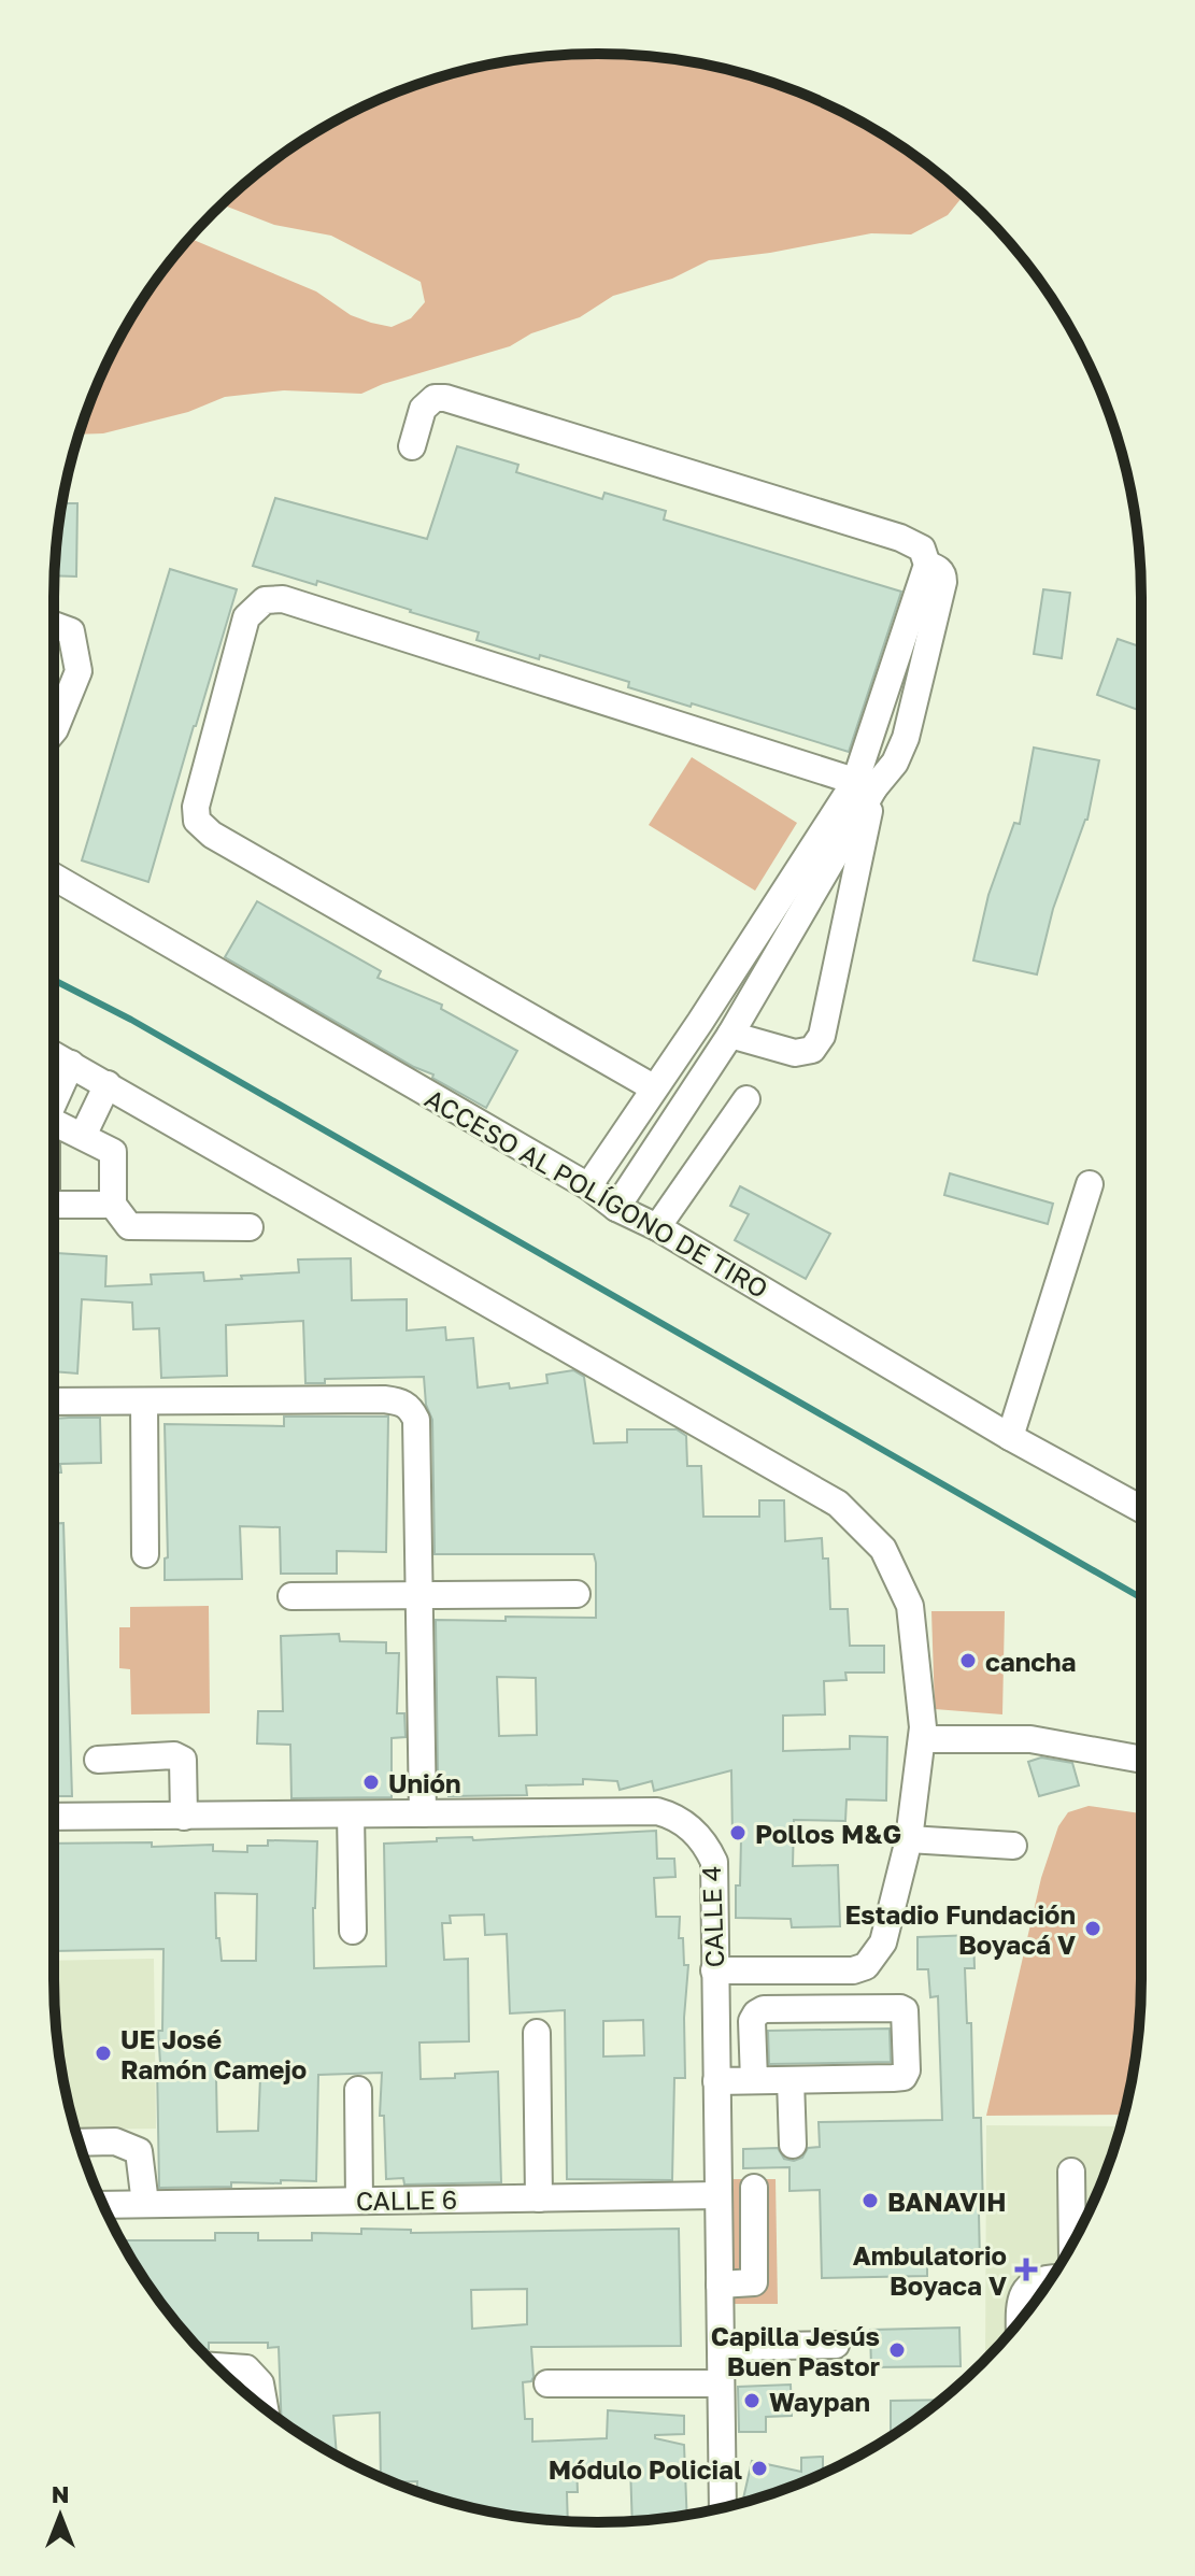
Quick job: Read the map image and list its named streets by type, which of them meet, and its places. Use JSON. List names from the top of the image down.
{
  "streets": {
    "street": ["ACCESO AL POLÍGONO DE TIRO", "CALLE 4", "CALLE 6"]
  },
  "crossings": [
    ["CALLE 4", "CALLE 6"]
  ],
  "places": {
    "other": [
      "cancha",
      "Unión",
      "Pollos M&G",
      "Estadio Fundación Boyacá V",
      "UE José Ramón Camejo",
      "BANAVIH",
      "Capilla Jesús Buen Pastor",
      "Waypan",
      "Módulo Policial"
    ],
    "health": ["Ambulatorio Boyaca V"]
  },
  "north": "top"
}
